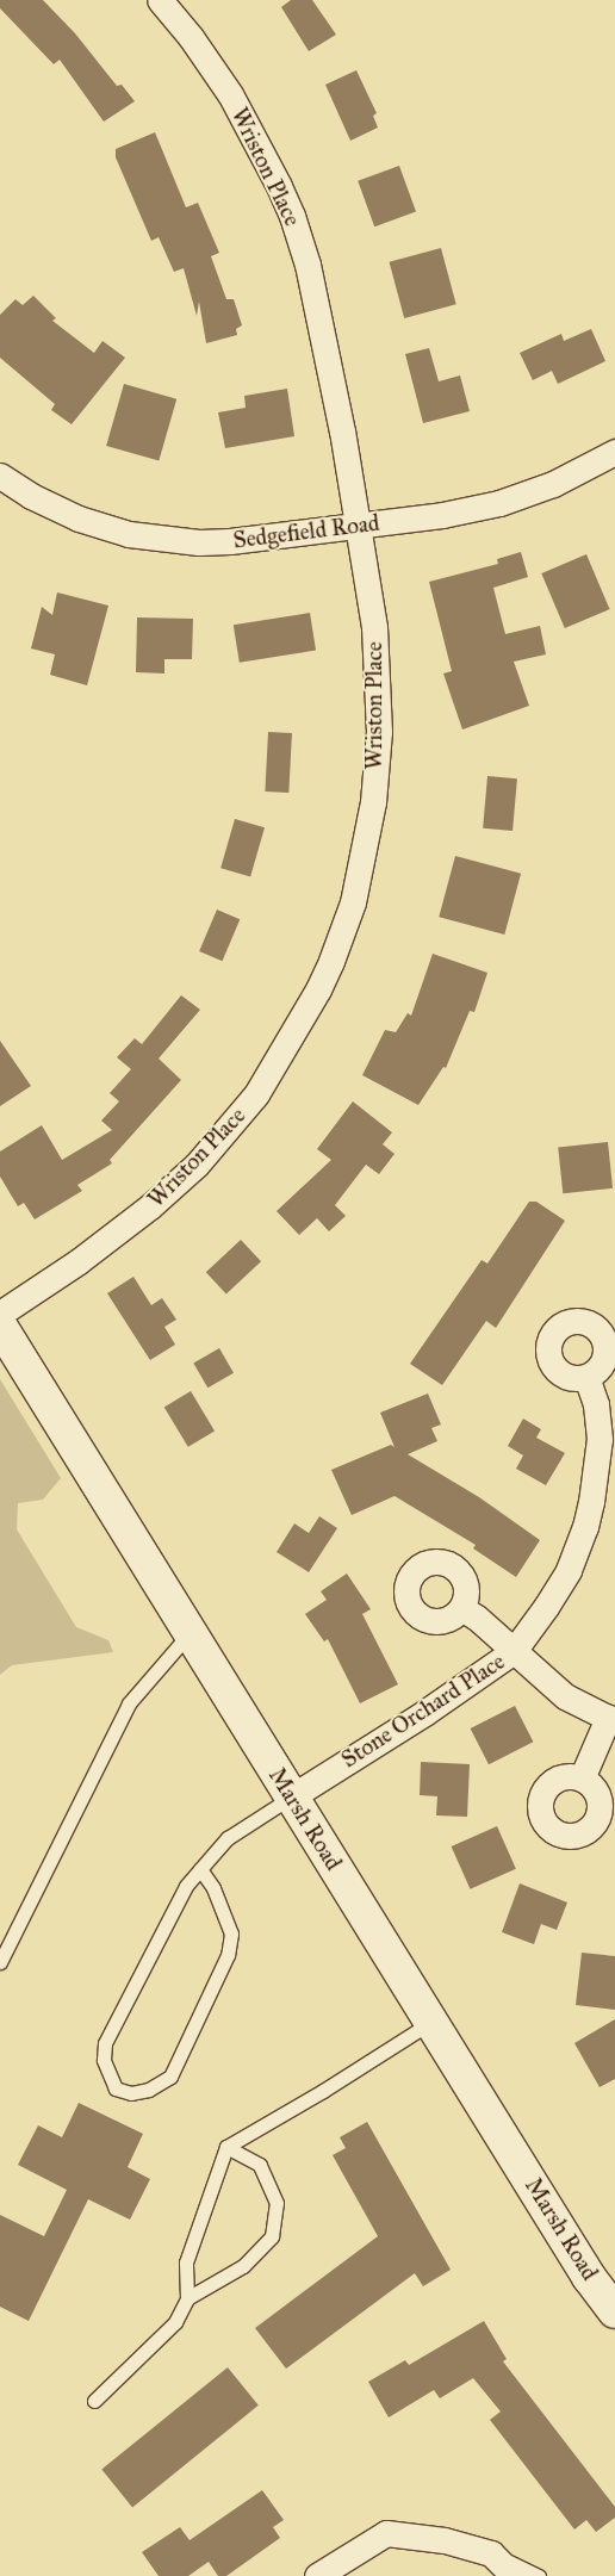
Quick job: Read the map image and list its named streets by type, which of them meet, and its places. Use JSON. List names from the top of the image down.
{
  "streets": {
    "street": [
      "Wriston Place",
      "Sedgefield Road",
      "Stone Orchard Place",
      "Marsh Road"
    ]
  },
  "crossings": [
    ["Wriston Place", "Sedgefield Road"],
    ["Stone Orchard Place", "Marsh Road"]
  ]
}
